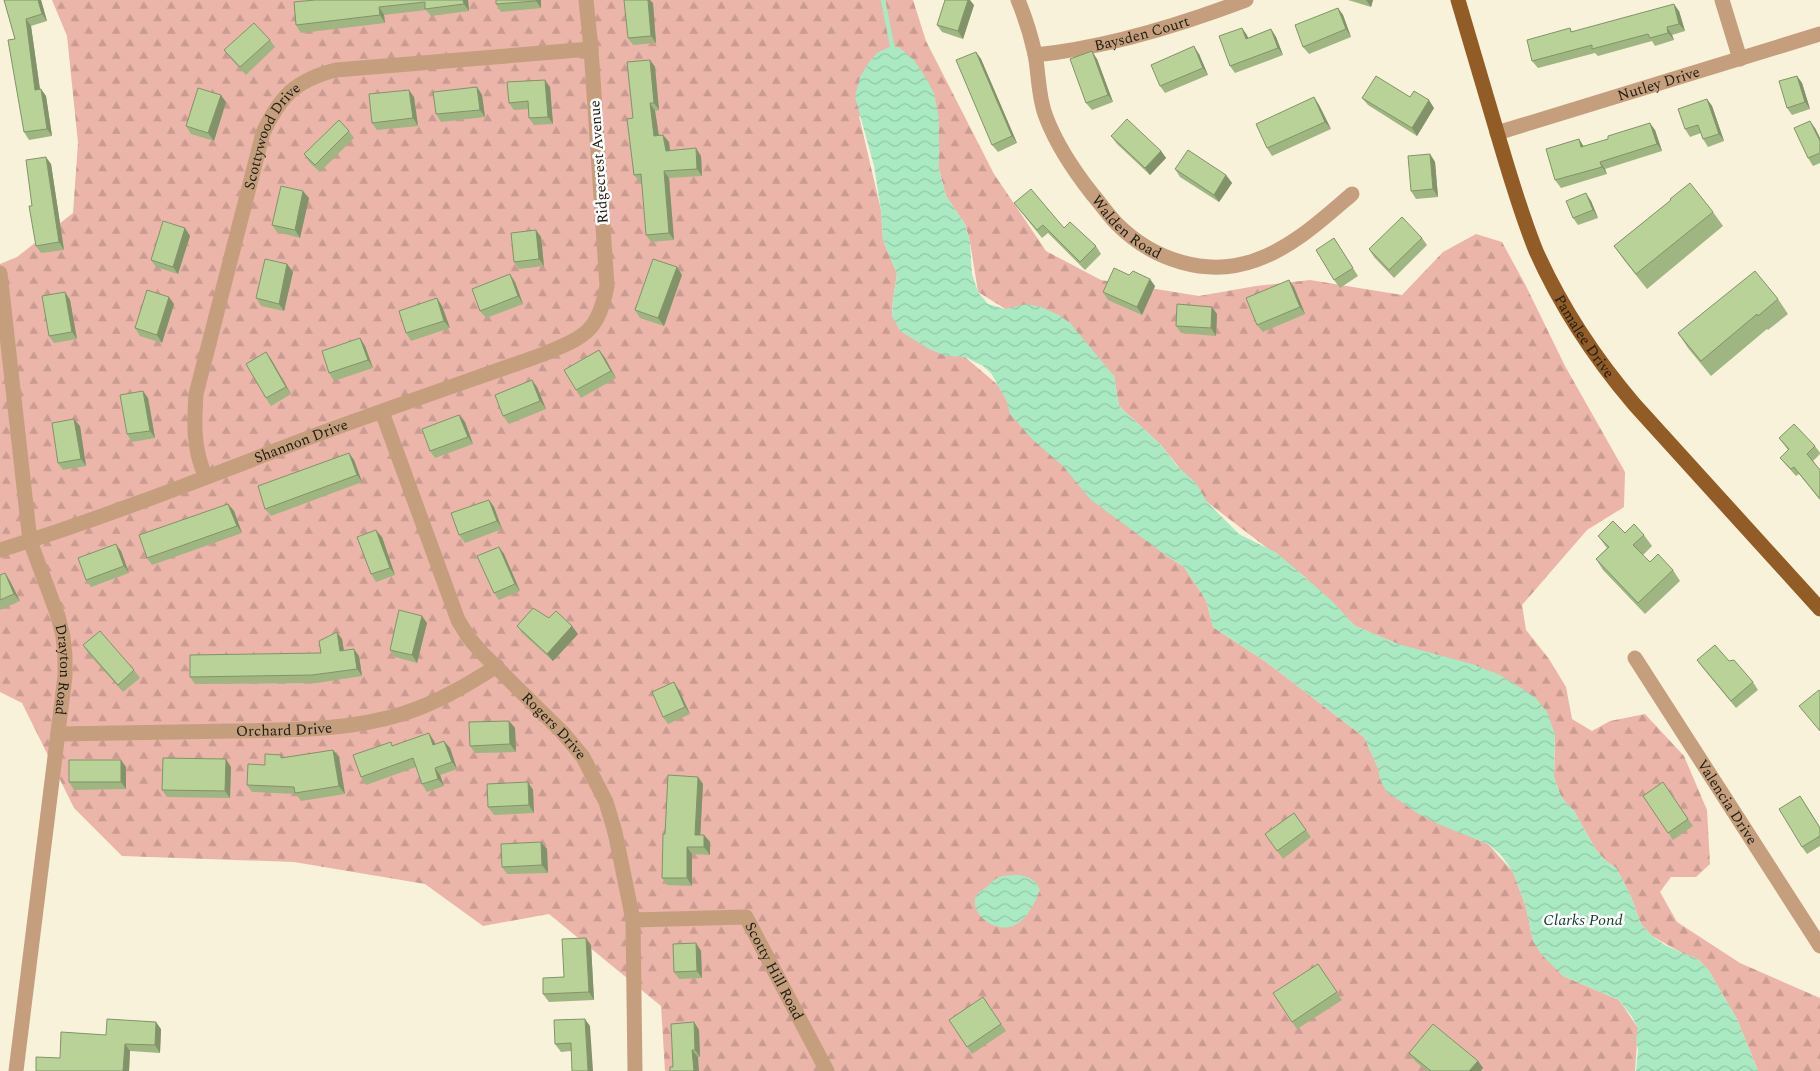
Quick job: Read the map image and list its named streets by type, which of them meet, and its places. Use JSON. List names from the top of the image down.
{
  "streets": {
    "main road": ["Pamalee Drive"],
    "street": [
      "Baysden Court",
      "Nutley Drive",
      "Scottywood Drive",
      "Ridgecrest Avenue",
      "Walden Road",
      "Shannon Drive",
      "Drayton Road",
      "Rogers Drive",
      "Orchard Drive",
      "Valencia Drive",
      "Scotty Hill Road"
    ]
  },
  "crossings": [
    ["Baysden Court", "Walden Road"],
    ["Nutley Drive", "Pamalee Drive"],
    ["Scottywood Drive", "Ridgecrest Avenue"],
    ["Scottywood Drive", "Shannon Drive"],
    ["Ridgecrest Avenue", "Shannon Drive"],
    ["Shannon Drive", "Drayton Road"],
    ["Shannon Drive", "Rogers Drive"],
    ["Drayton Road", "Orchard Drive"],
    ["Rogers Drive", "Orchard Drive"],
    ["Rogers Drive", "Scotty Hill Road"]
  ],
  "water": ["Clarks Pond"]
}
